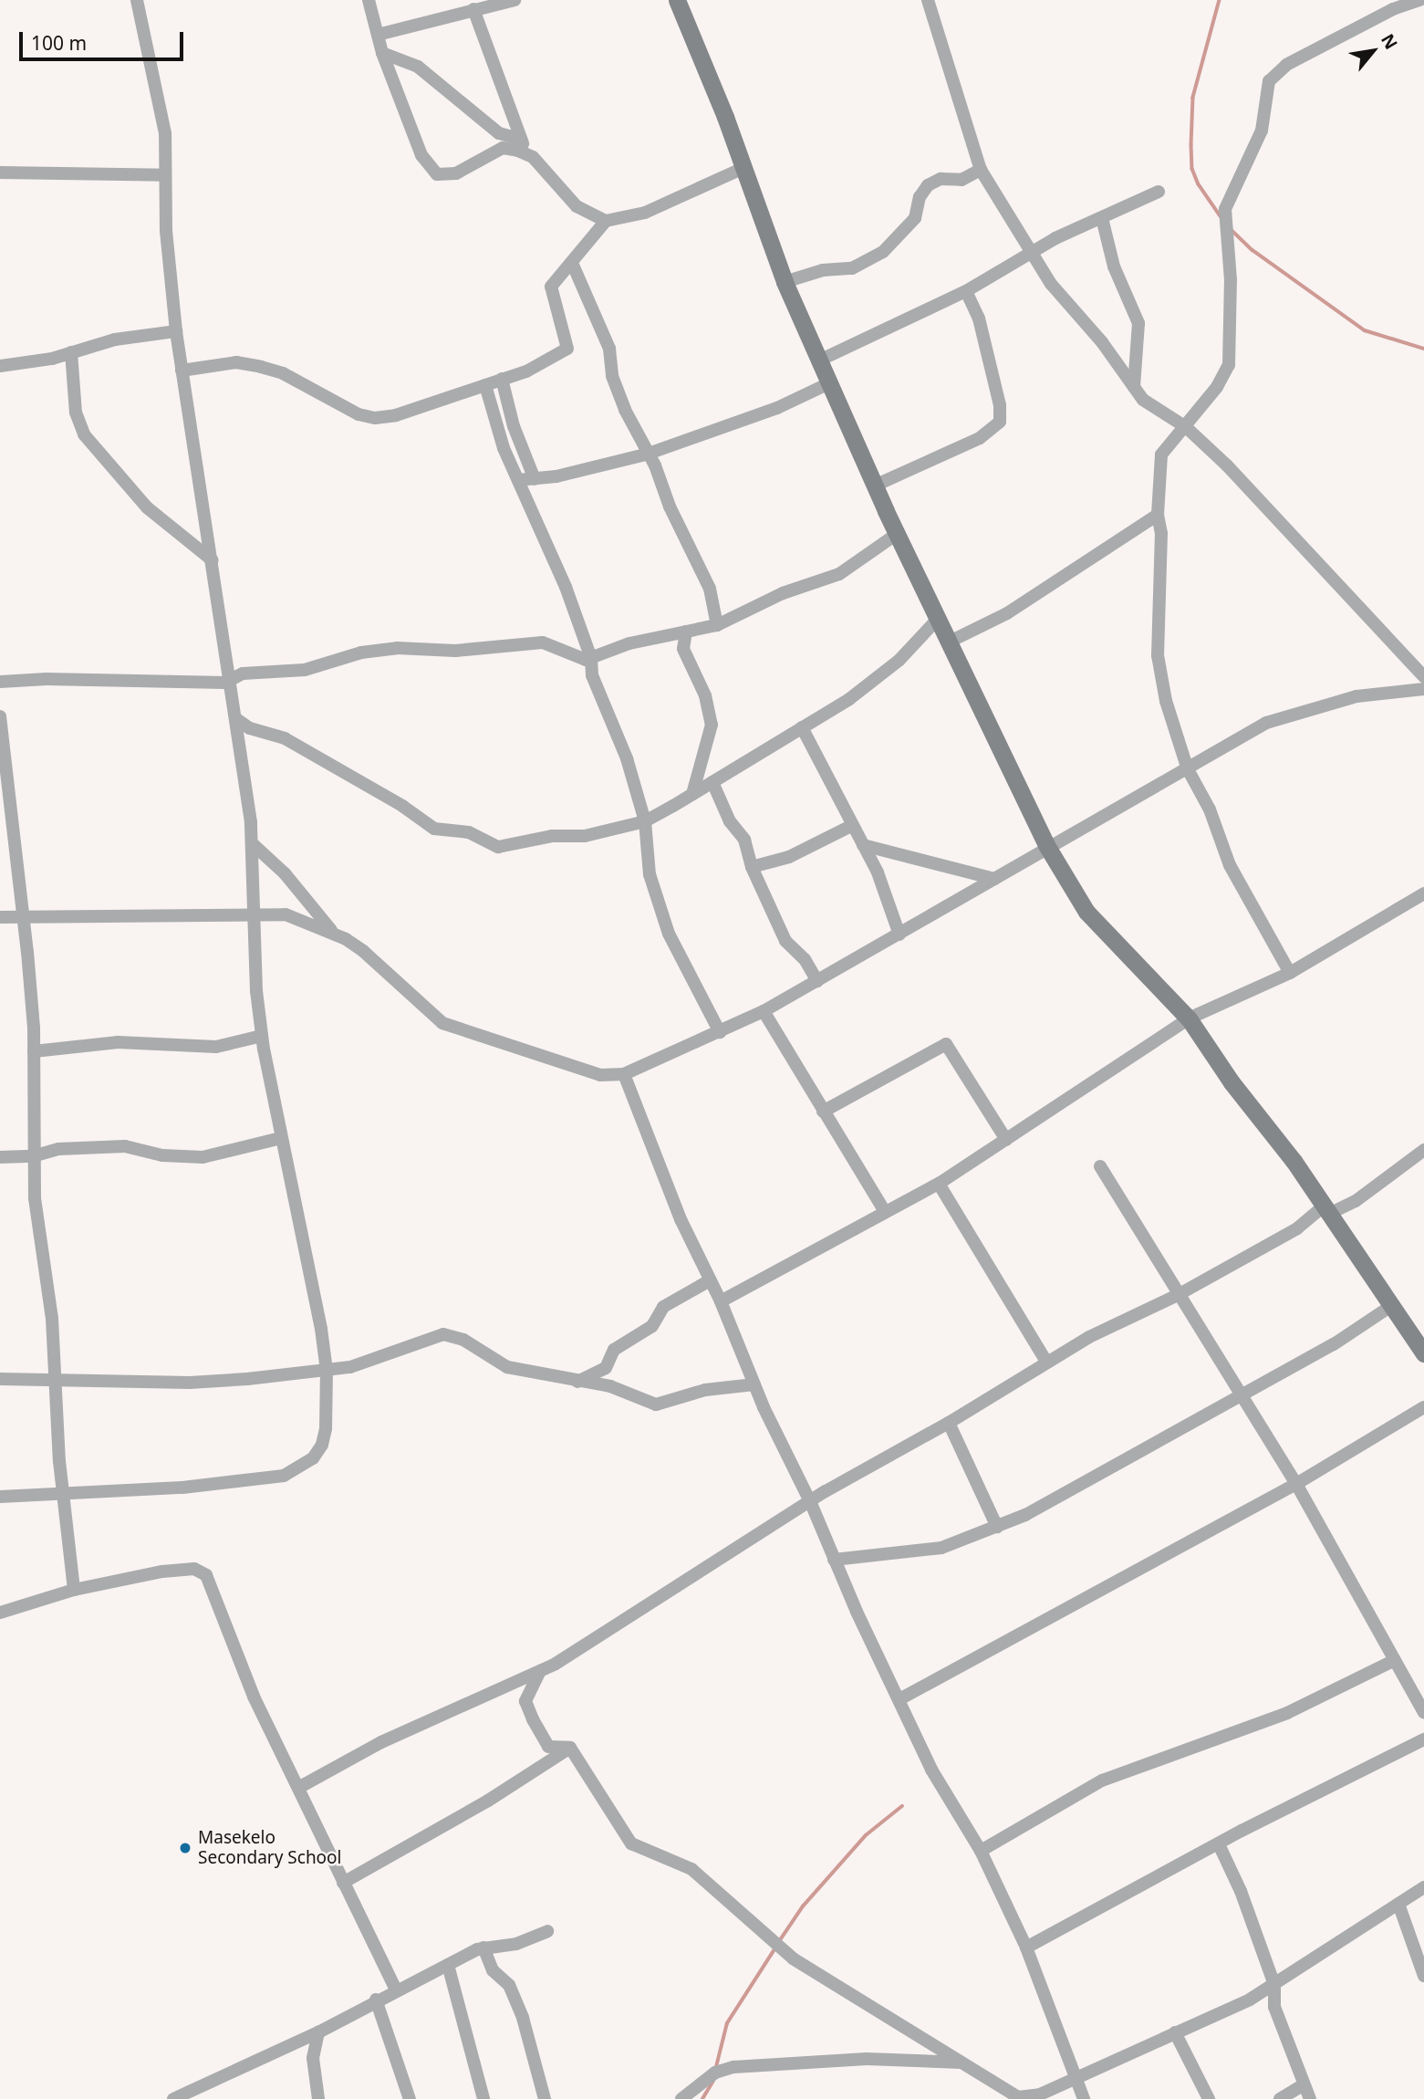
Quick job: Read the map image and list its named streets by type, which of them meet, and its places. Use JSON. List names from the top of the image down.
{
  "places": ["Masekelo Secondary School"],
  "scale_bar": "100 m",
  "north": "top right"
}
